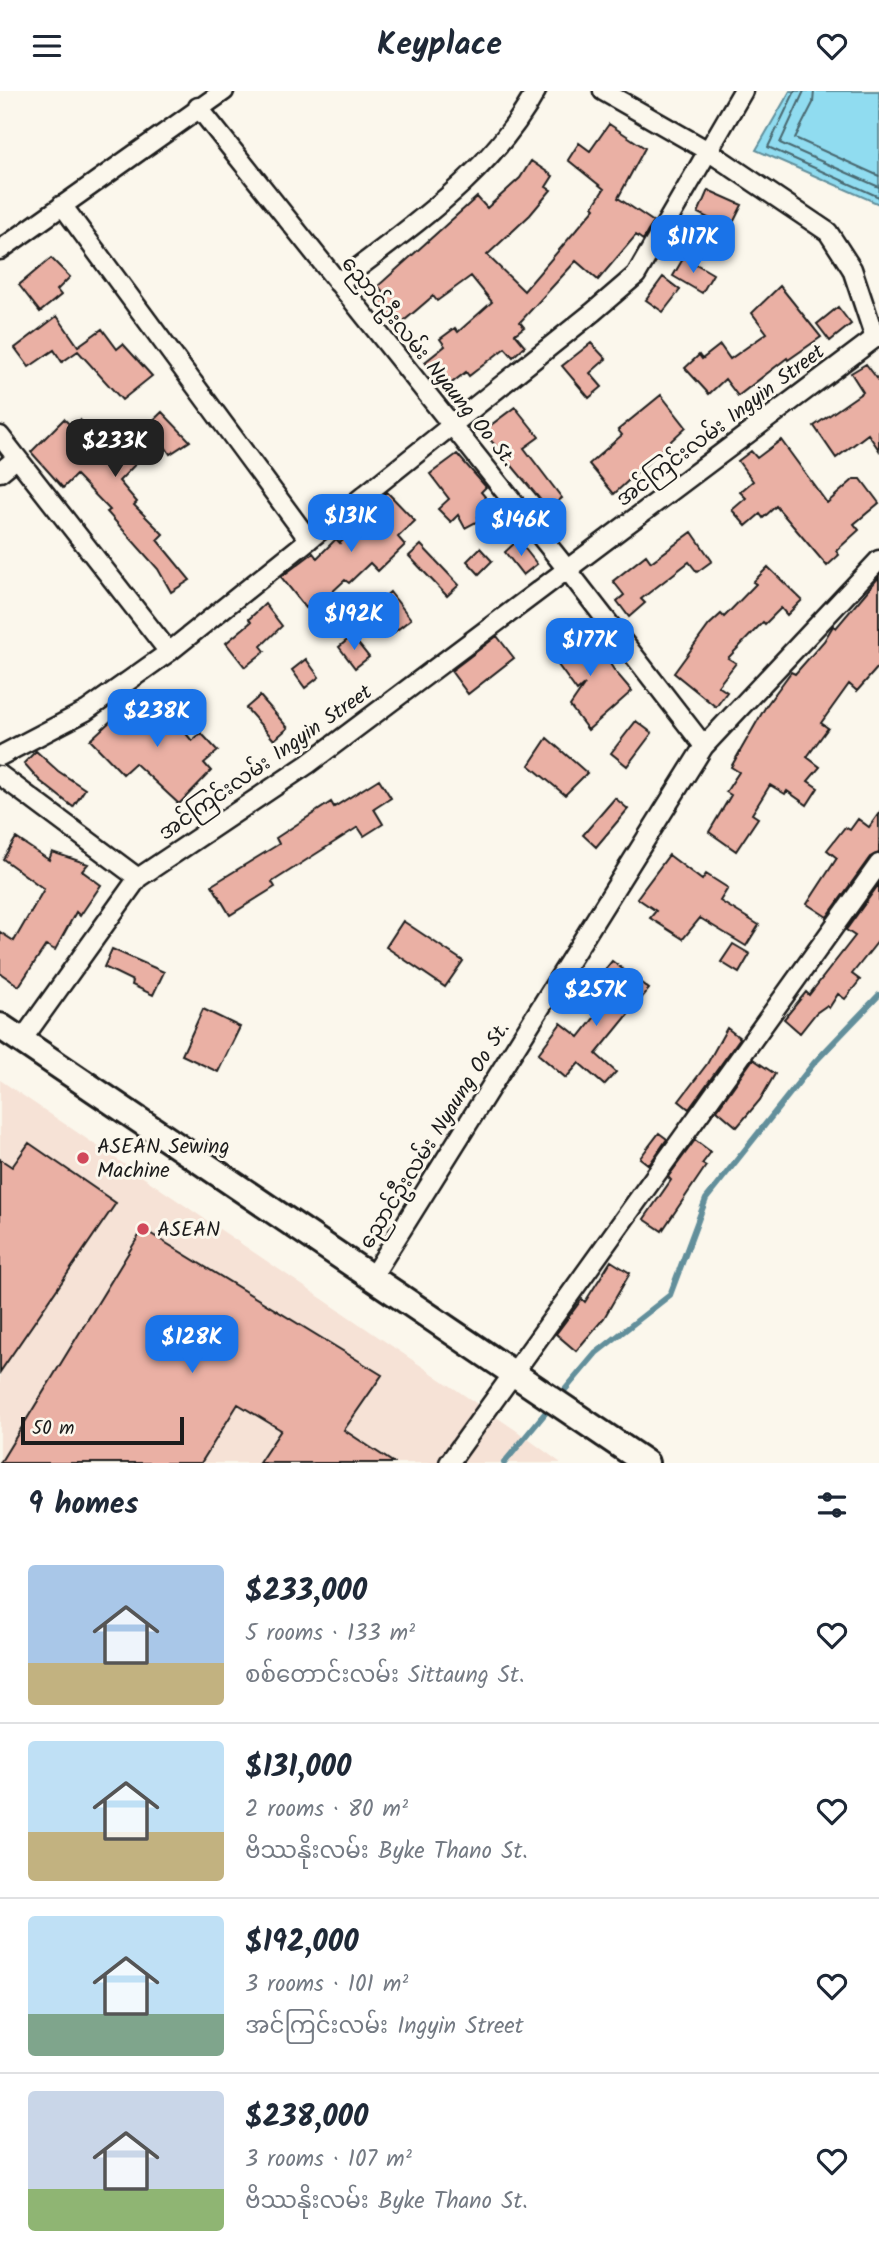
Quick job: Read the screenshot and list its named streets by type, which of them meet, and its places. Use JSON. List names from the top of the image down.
{
  "streets": {
    "street": ["ညောင်ဦးလမ်း Nyaung Oo St.", "အင်ကြင်းလမ်း Ingyin Street"]
  },
  "crossings": [
    ["ညောင်ဦးလမ်း Nyaung Oo St.", "အင်ကြင်းလမ်း Ingyin Street"]
  ],
  "places": ["ASEAN Sewing Machine", "ASEAN"],
  "scale_bar": "50 m",
  "page": {
    "header": "Keyplace",
    "price": [
      "$117K",
      "$233K",
      "$131K",
      "$146K",
      "$192K",
      "$177K",
      "$238K",
      "$257K",
      "$128K"
    ],
    "scale": "50 m",
    "heading": "9 homes",
    "list": [
      {
        "name": "$233,000",
        "note": "5 rooms · 133 m² · စစ်တောင်းလမ်း Sittaung St."
      },
      {
        "name": "$131,000",
        "note": "2 rooms · 80 m² · ဗိဿနိုးလမ်း Byke Thano St."
      },
      {
        "name": "$192,000",
        "note": "3 rooms · 101 m² · အင်ကြင်းလမ်း Ingyin Street"
      },
      {
        "name": "$238,000",
        "note": "3 rooms · 107 m² · ဗိဿနိုးလမ်း Byke Thano St."
      }
    ]
  }
}
